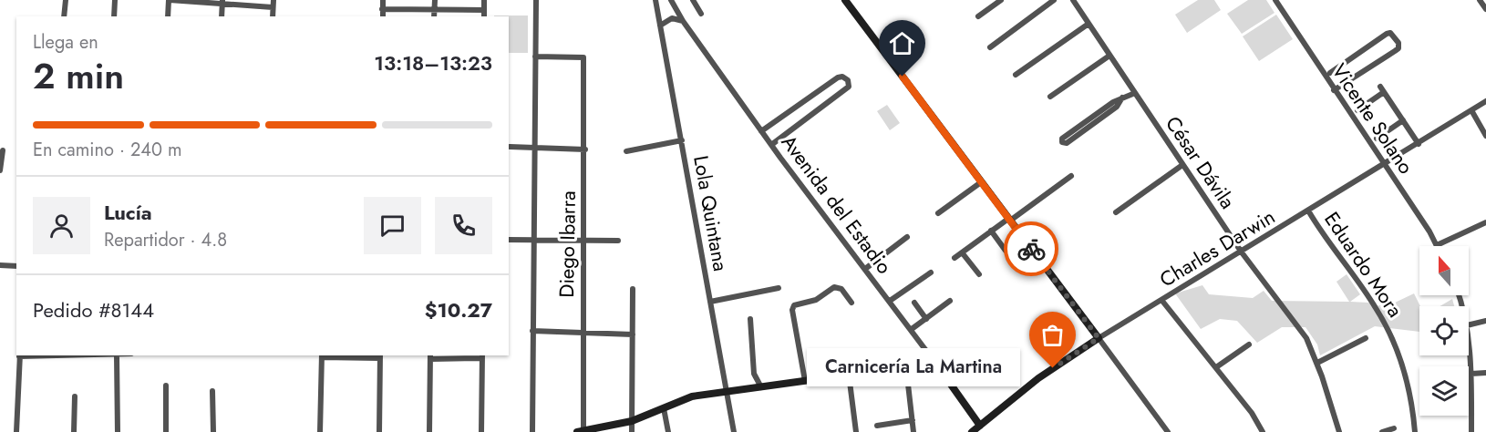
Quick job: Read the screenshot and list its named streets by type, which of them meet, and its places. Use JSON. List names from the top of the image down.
{
  "streets": {
    "street": [
      "Vicente Solano",
      "César Dávila",
      "Avenida del Estadio",
      "Lola Quintana",
      "Diego Ibarra",
      "Charles Darwin",
      "Eduardo Mora"
    ]
  },
  "crossings": [
    ["Vicente Solano", "Charles Darwin"],
    ["César Dávila", "Charles Darwin"],
    ["Avenida del Estadio", "Charles Darwin"],
    ["Charles Darwin", "Eduardo Mora"]
  ],
  "places": ["Carnicería La Martina"],
  "north": "top",
  "page": {
    "heading": ["2 min", "Llega en", "13:18–13:23"],
    "panel": [
      "Lucía",
      "Repartidor · 4.8",
      "Pedido #8144",
      "$10.27"
    ],
    "bar": "En camino · 240 m",
    "bubble": "Carnicería La Martina"
  }
}
